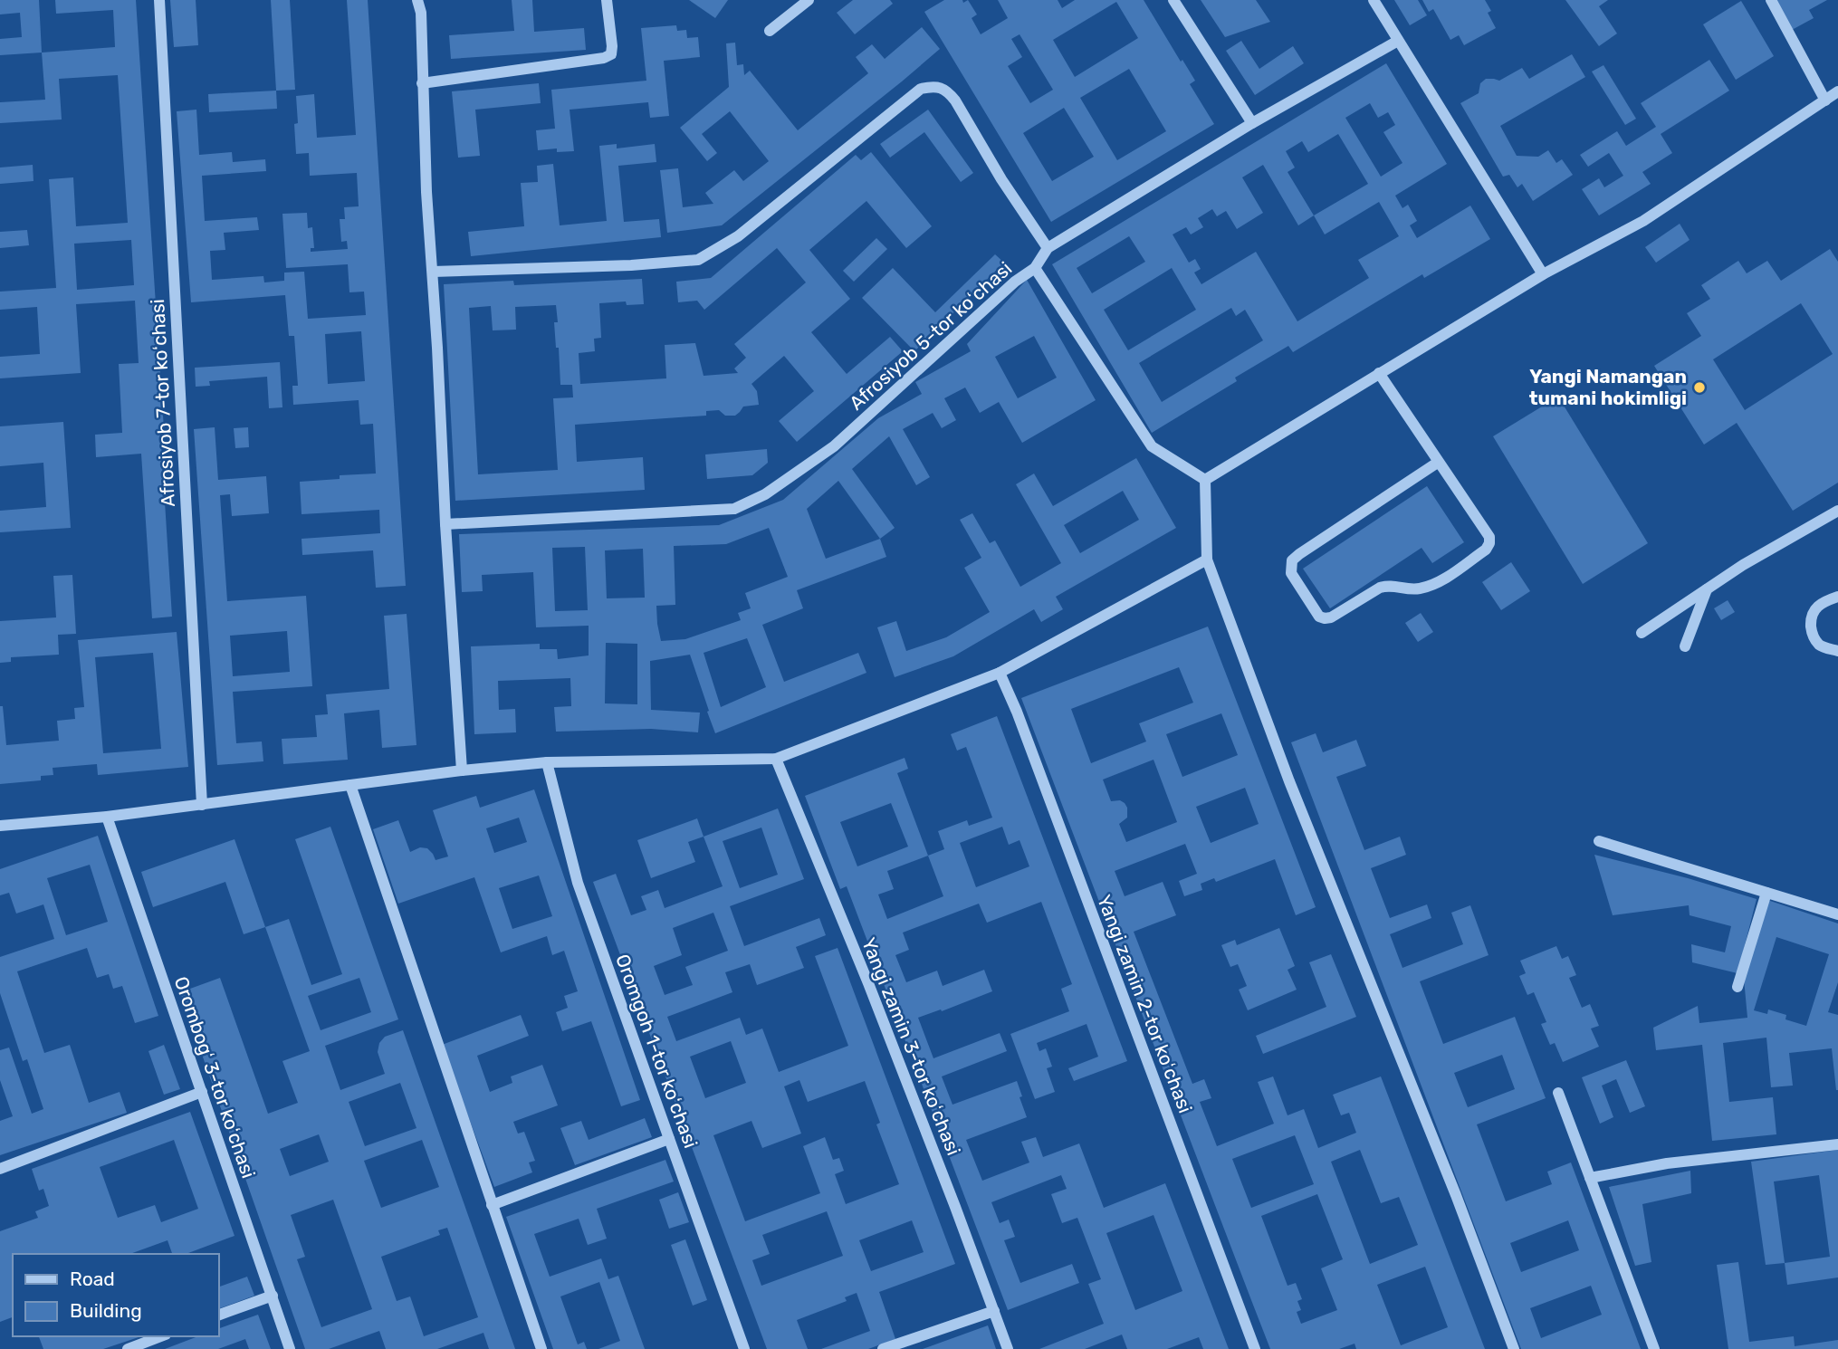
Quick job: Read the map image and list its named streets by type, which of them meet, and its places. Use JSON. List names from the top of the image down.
{
  "streets": {
    "street": [
      "Afrosiyob 5-tor koʻchasi",
      "Afrosiyob 7-tor koʻchasi",
      "Yangi zamin 2-tor koʻchasi",
      "Yangi zamin 3-tor koʻchasi",
      "Oromgoh 1-tor koʻchasi",
      "Orombogʻ 3-tor koʻchasi"
    ]
  },
  "places": ["Yangi Namangan tumani hokimligi"],
  "legend": ["Road", "Building"]
}
